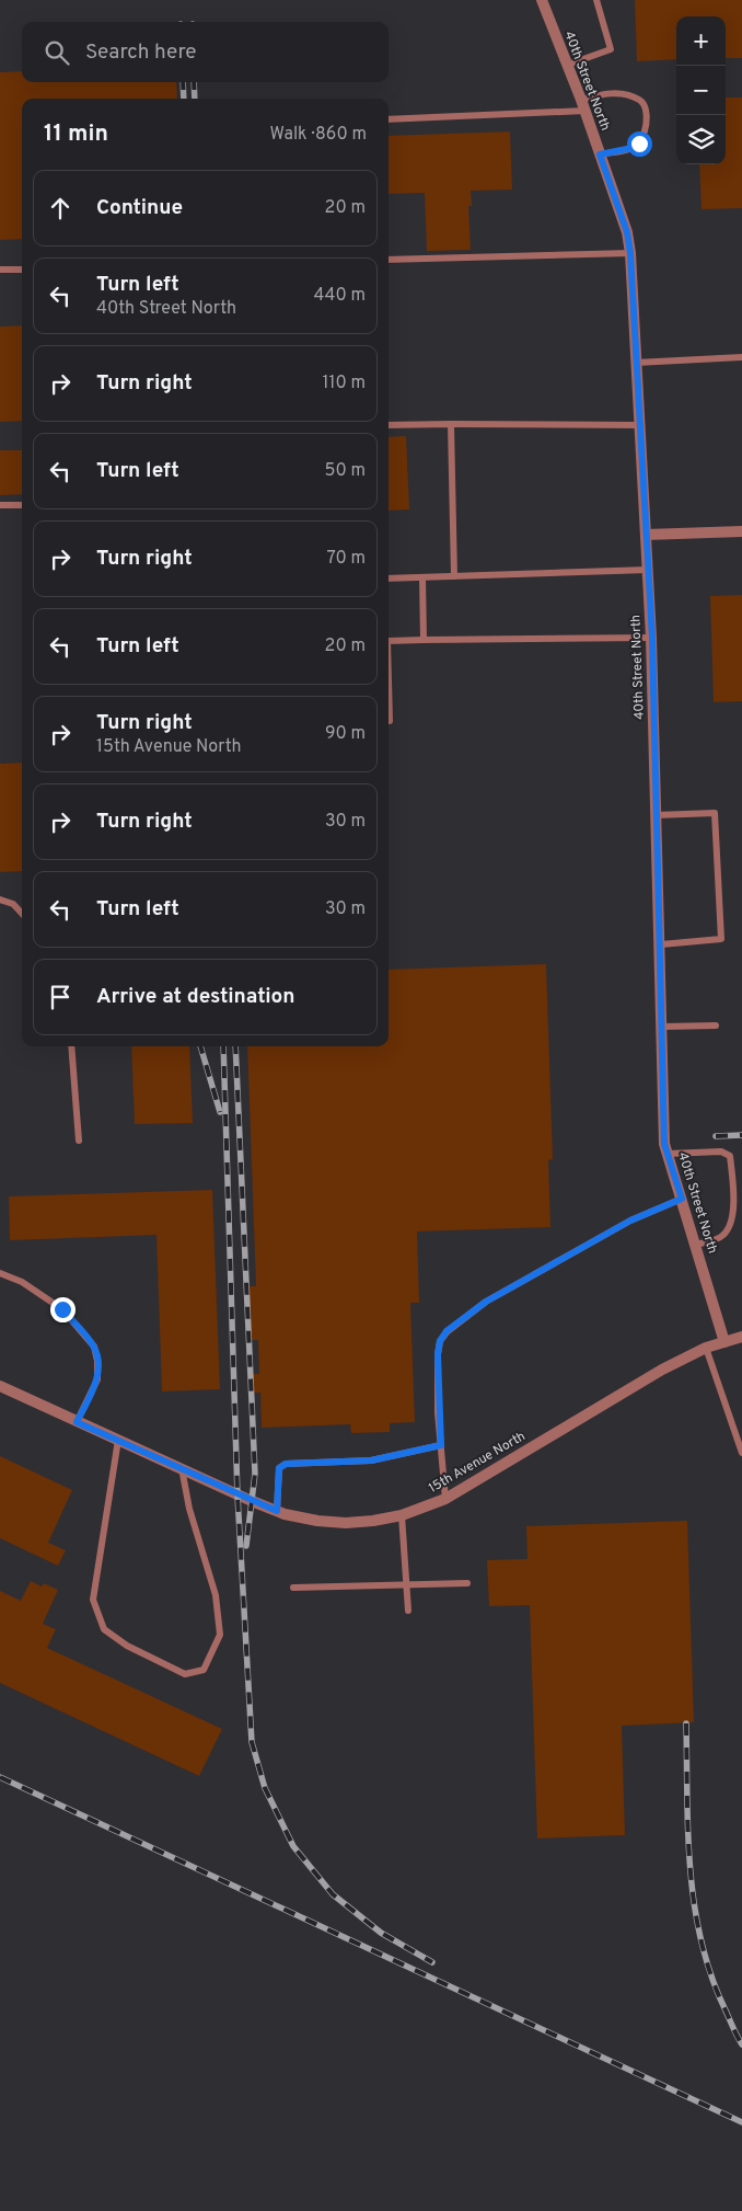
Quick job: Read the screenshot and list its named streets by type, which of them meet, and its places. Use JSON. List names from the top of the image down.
{
  "streets": {
    "street": ["40th Street North", "15th Avenue North"]
  },
  "crossings": [
    ["40th Street North", "15th Avenue North"]
  ],
  "page": {
    "map_buttons": ["+", "−"],
    "search": "Search here",
    "heading": ["11 min", "Walk · 860 m"],
    "list": [
      ["Continue", "20 m"],
      ["Turn left", "40th Street North", "440 m"],
      ["Turn right", "110 m"],
      ["Turn left", "50 m"],
      ["Turn right", "70 m"],
      ["Turn left", "20 m"],
      ["Turn right", "15th Avenue North", "90 m"],
      ["Turn right", "30 m"],
      ["Turn left", "30 m"],
      "Arrive at destination"
    ]
  }
}
